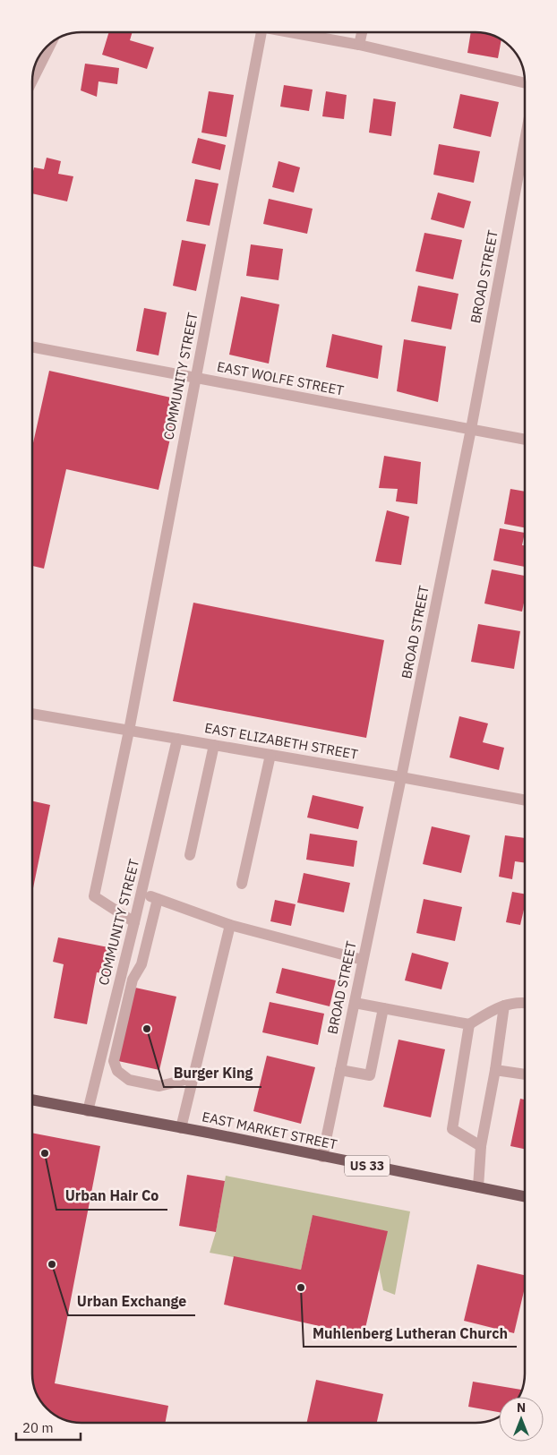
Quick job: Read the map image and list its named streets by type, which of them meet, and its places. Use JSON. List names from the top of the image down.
{
  "streets": {
    "main road": ["EAST MARKET STREET", "US 33"],
    "street": [
      "BROAD STREET",
      "COMMUNITY STREET",
      "EAST WOLFE STREET",
      "EAST ELIZABETH STREET"
    ]
  },
  "crossings": [
    ["BROAD STREET", "EAST WOLFE STREET"],
    ["BROAD STREET", "EAST ELIZABETH STREET"],
    ["BROAD STREET", "EAST MARKET STREET"],
    ["COMMUNITY STREET", "EAST WOLFE STREET"],
    ["COMMUNITY STREET", "EAST ELIZABETH STREET"],
    ["COMMUNITY STREET", "EAST MARKET STREET"]
  ],
  "places": [
    "Burger King",
    "Urban Hair Co",
    "Urban Exchange",
    "Muhlenberg Lutheran Church"
  ],
  "scale_bar": "20 m",
  "north": "top"
}
